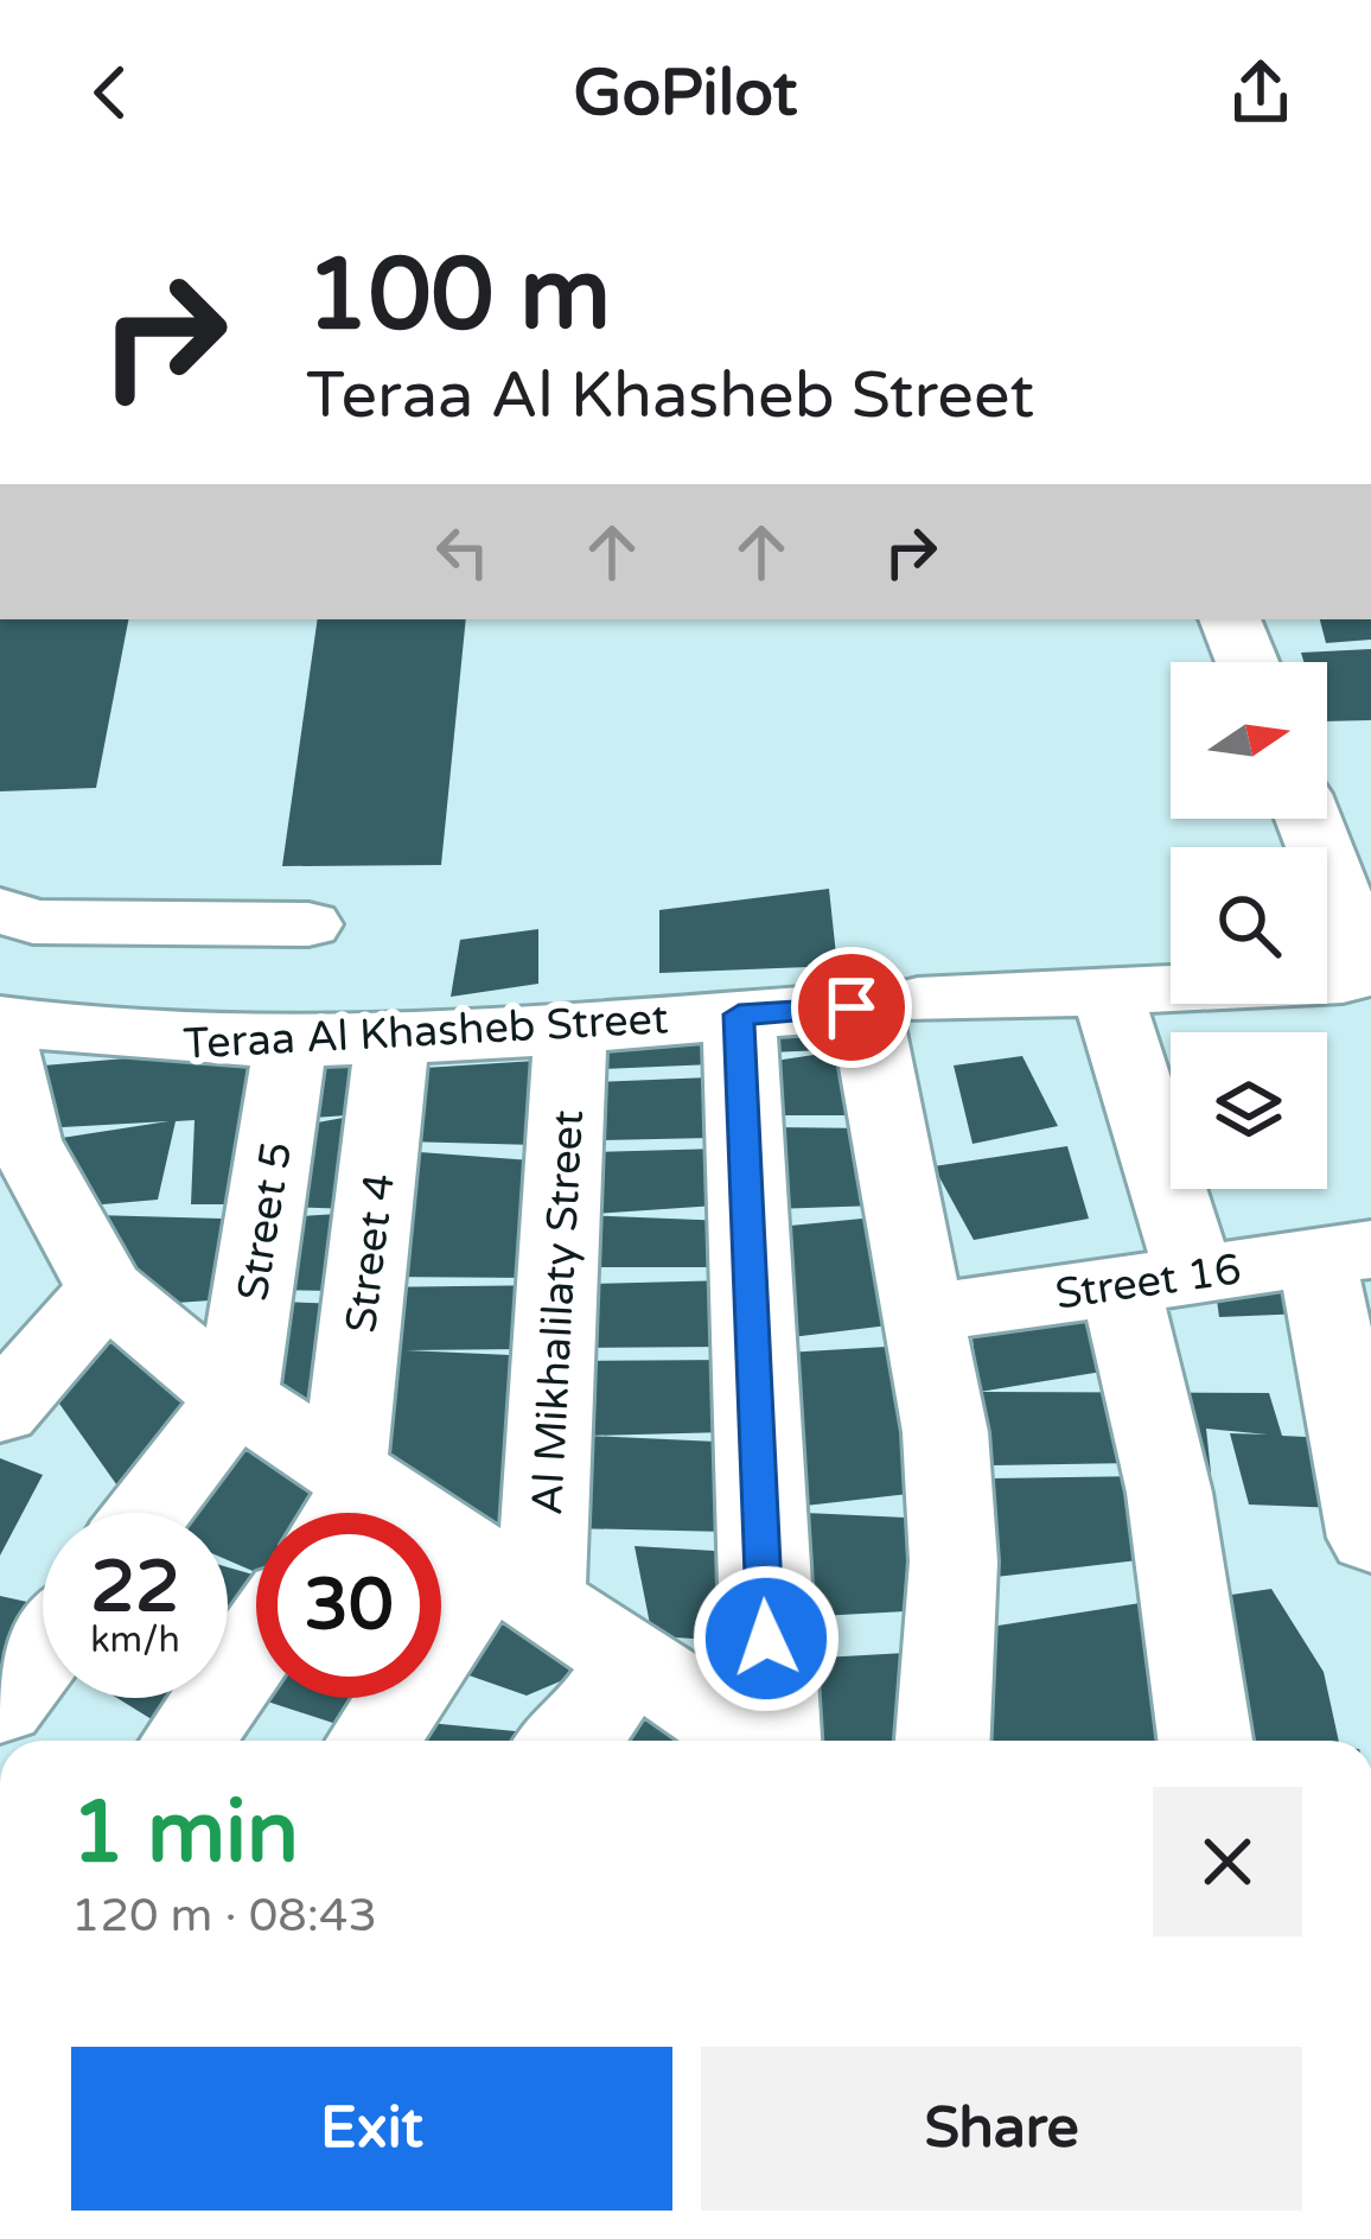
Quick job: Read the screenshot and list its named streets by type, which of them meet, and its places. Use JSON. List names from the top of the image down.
{
  "streets": {
    "main road": [
      "Teraa Al Khasheb Street",
      "Street 5",
      "Street 4",
      "Street 16",
      "Al Mikhalilaty Street"
    ]
  },
  "crossings": [
    ["Teraa Al Khasheb Street", "Street 5"],
    ["Teraa Al Khasheb Street", "Street 4"],
    ["Teraa Al Khasheb Street", "Al Mikhalilaty Street"]
  ],
  "north": "right",
  "page": {
    "header": "GoPilot",
    "turn": ["100 m", "Teraa Al Khasheb Street"],
    "speed": "22 km/h",
    "limit": "30",
    "heading": ["1 min", "120 m · 08:43"],
    "buttons": ["Exit", "Share"]
  }
}
